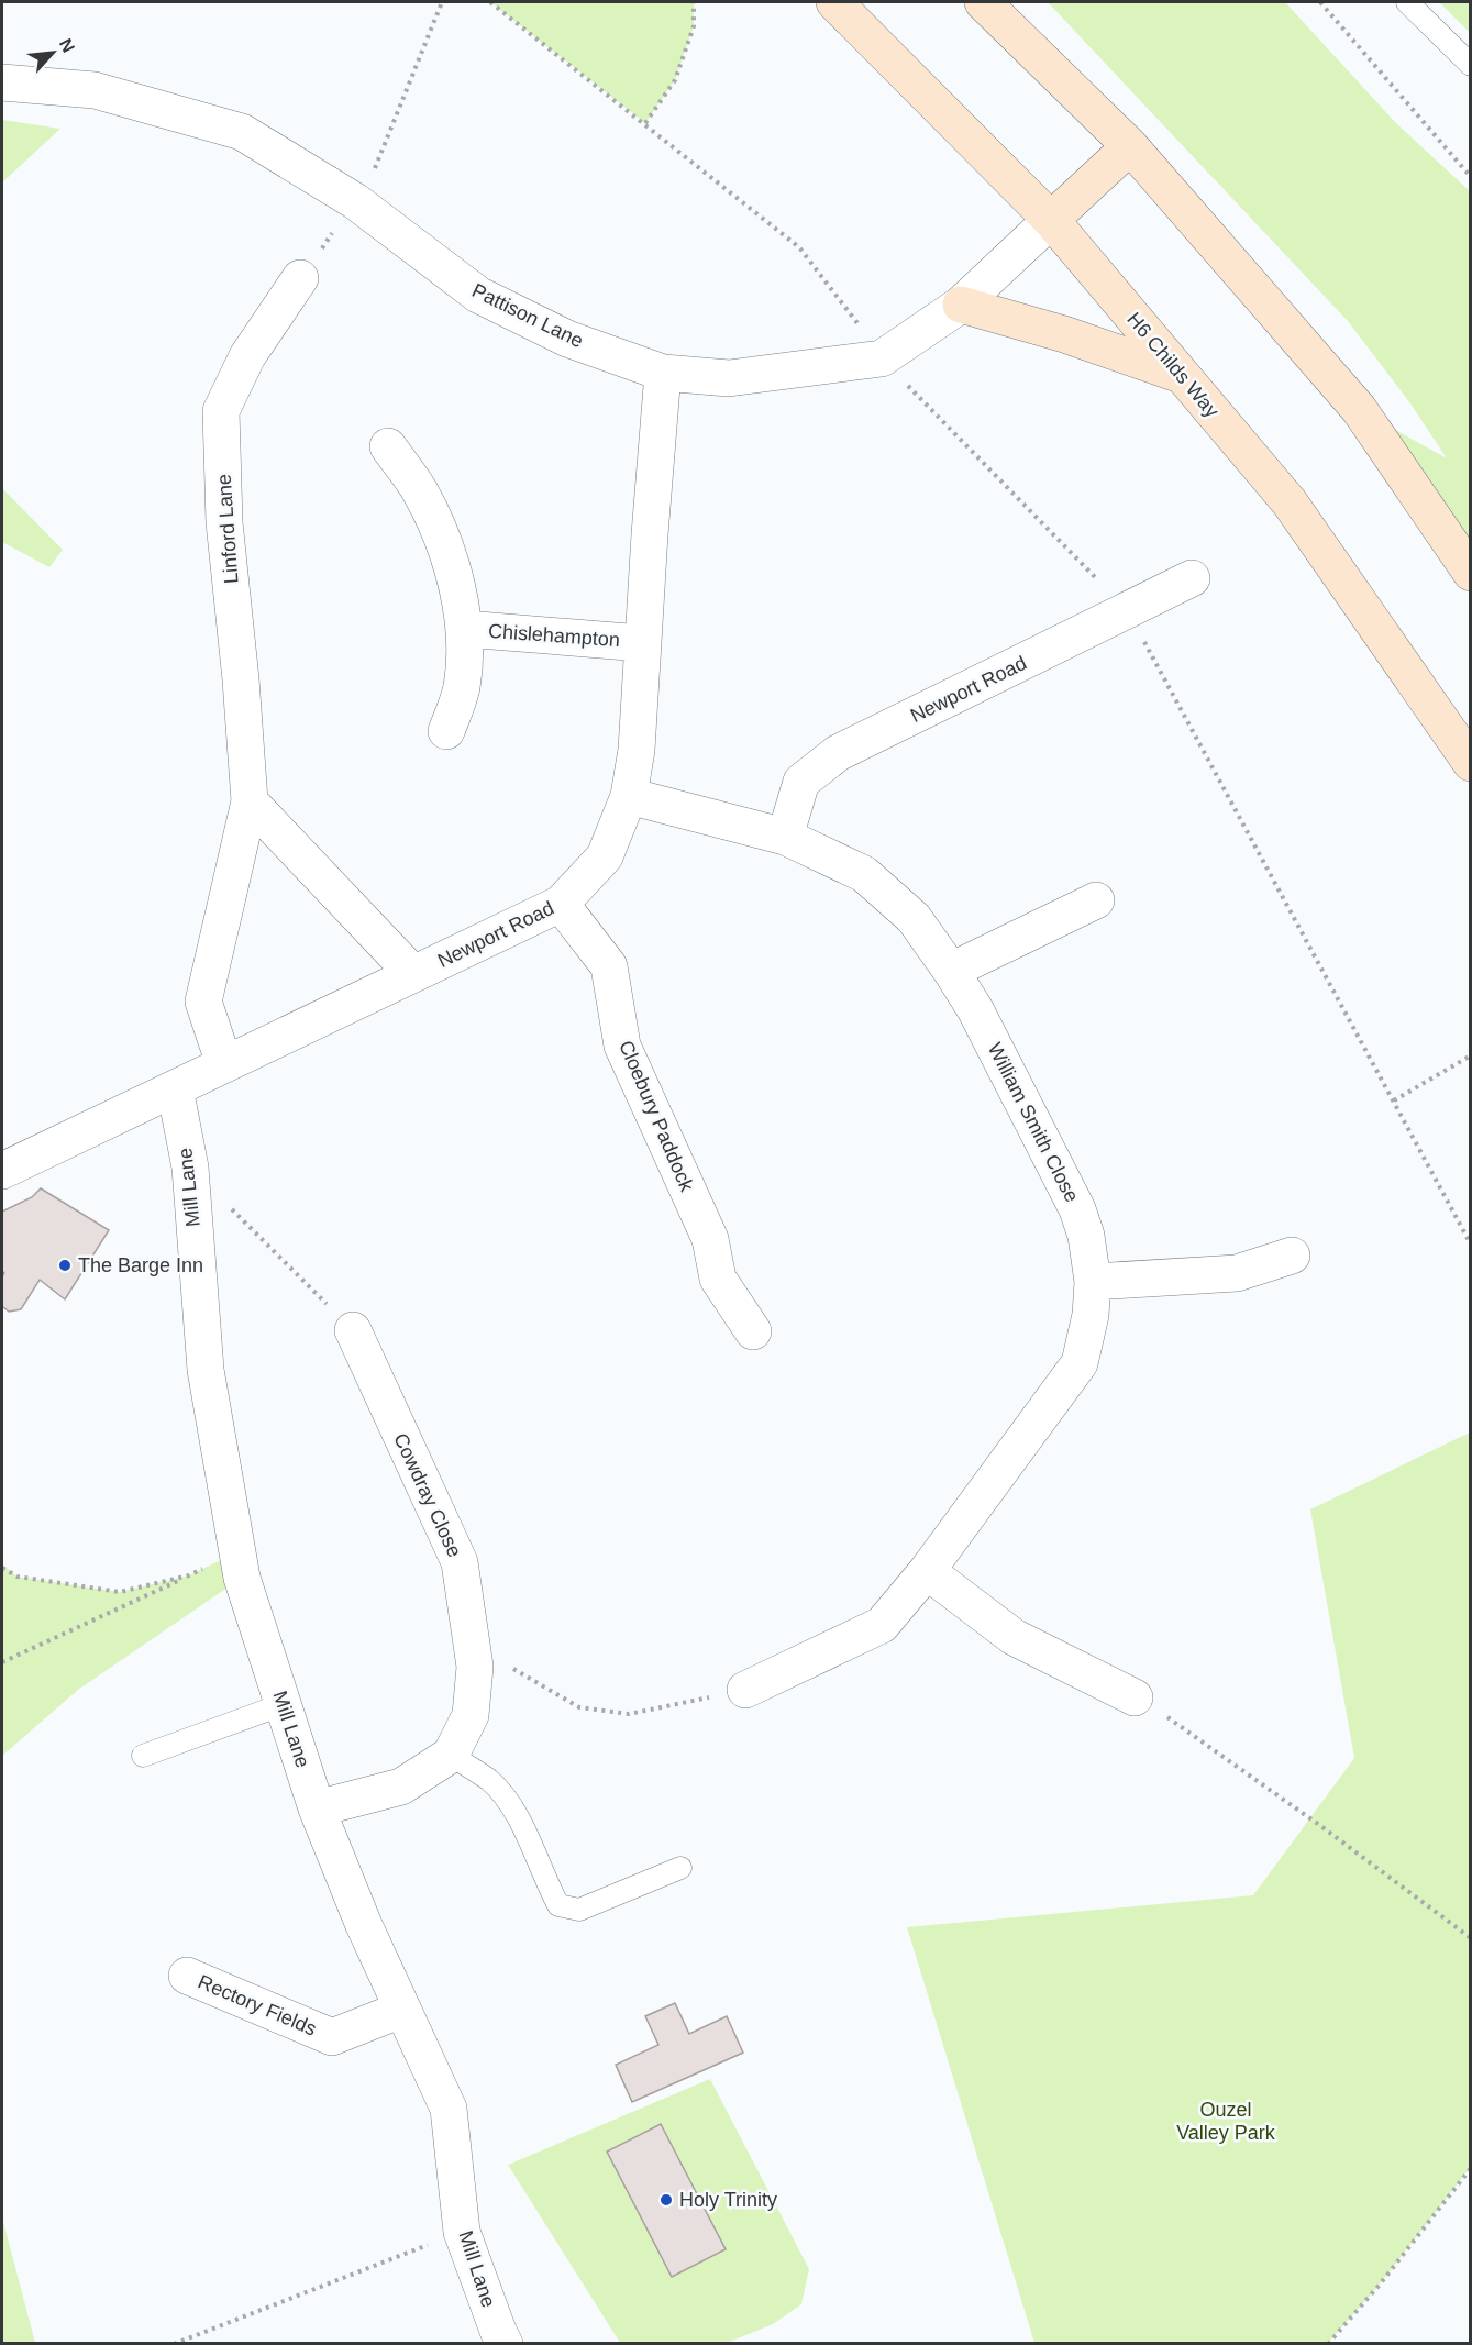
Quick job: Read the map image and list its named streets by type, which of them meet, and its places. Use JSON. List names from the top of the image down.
{
  "streets": {
    "street": [
      "Pattison Lane",
      "H6 Childs Way",
      "Linford Lane",
      "Chislehampton",
      "Newport Road",
      "Cloebury Paddock",
      "William Smith Close",
      "Mill Lane",
      "Cowdray Close",
      "Rectory Fields"
    ]
  },
  "crossings": [
    ["Pattison Lane", "H6 Childs Way"],
    ["Pattison Lane", "Newport Road"],
    ["Linford Lane", "Newport Road"],
    ["Chislehampton", "Newport Road"],
    ["Newport Road", "Cloebury Paddock"],
    ["Newport Road", "William Smith Close"],
    ["Newport Road", "Mill Lane"],
    ["Mill Lane", "Rectory Fields"]
  ],
  "parks": ["Ouzel Valley Park"],
  "places": ["The Barge Inn", "Holy Trinity"],
  "north": "top right"
}
